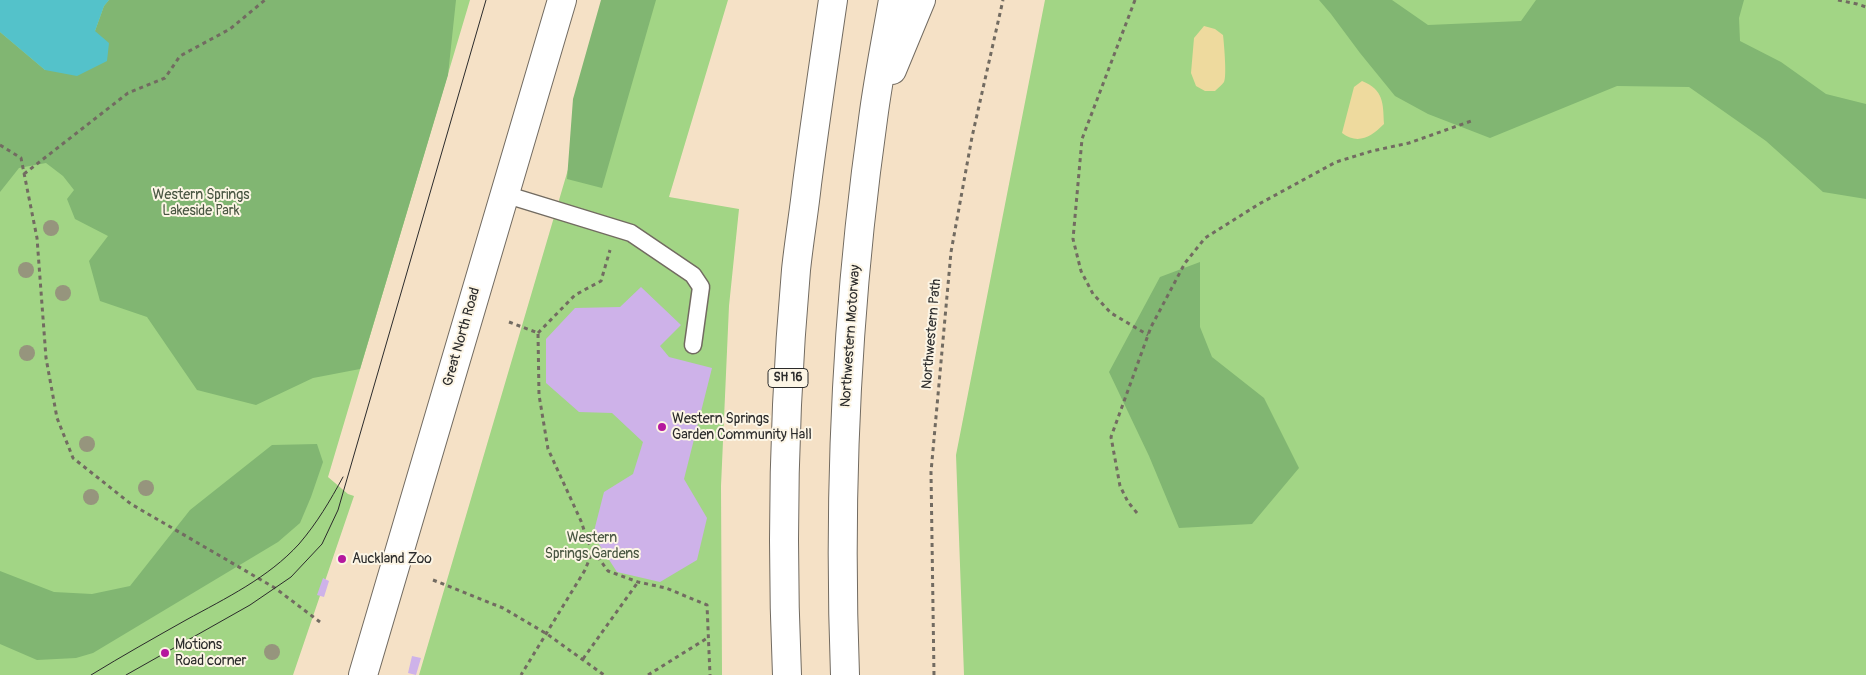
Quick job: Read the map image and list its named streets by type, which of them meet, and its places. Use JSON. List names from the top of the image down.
{
  "streets": {
    "main road": ["Northwestern Motorway", "Great North Road", "SH 16"],
    "path": ["Northwestern Path"]
  },
  "parks": ["Western Springs Lakeside Park", "Western Springs Gardens"],
  "places": ["Western Springs Garden Community Hall", "Auckland Zoo", "Motions Road corner"]
}
